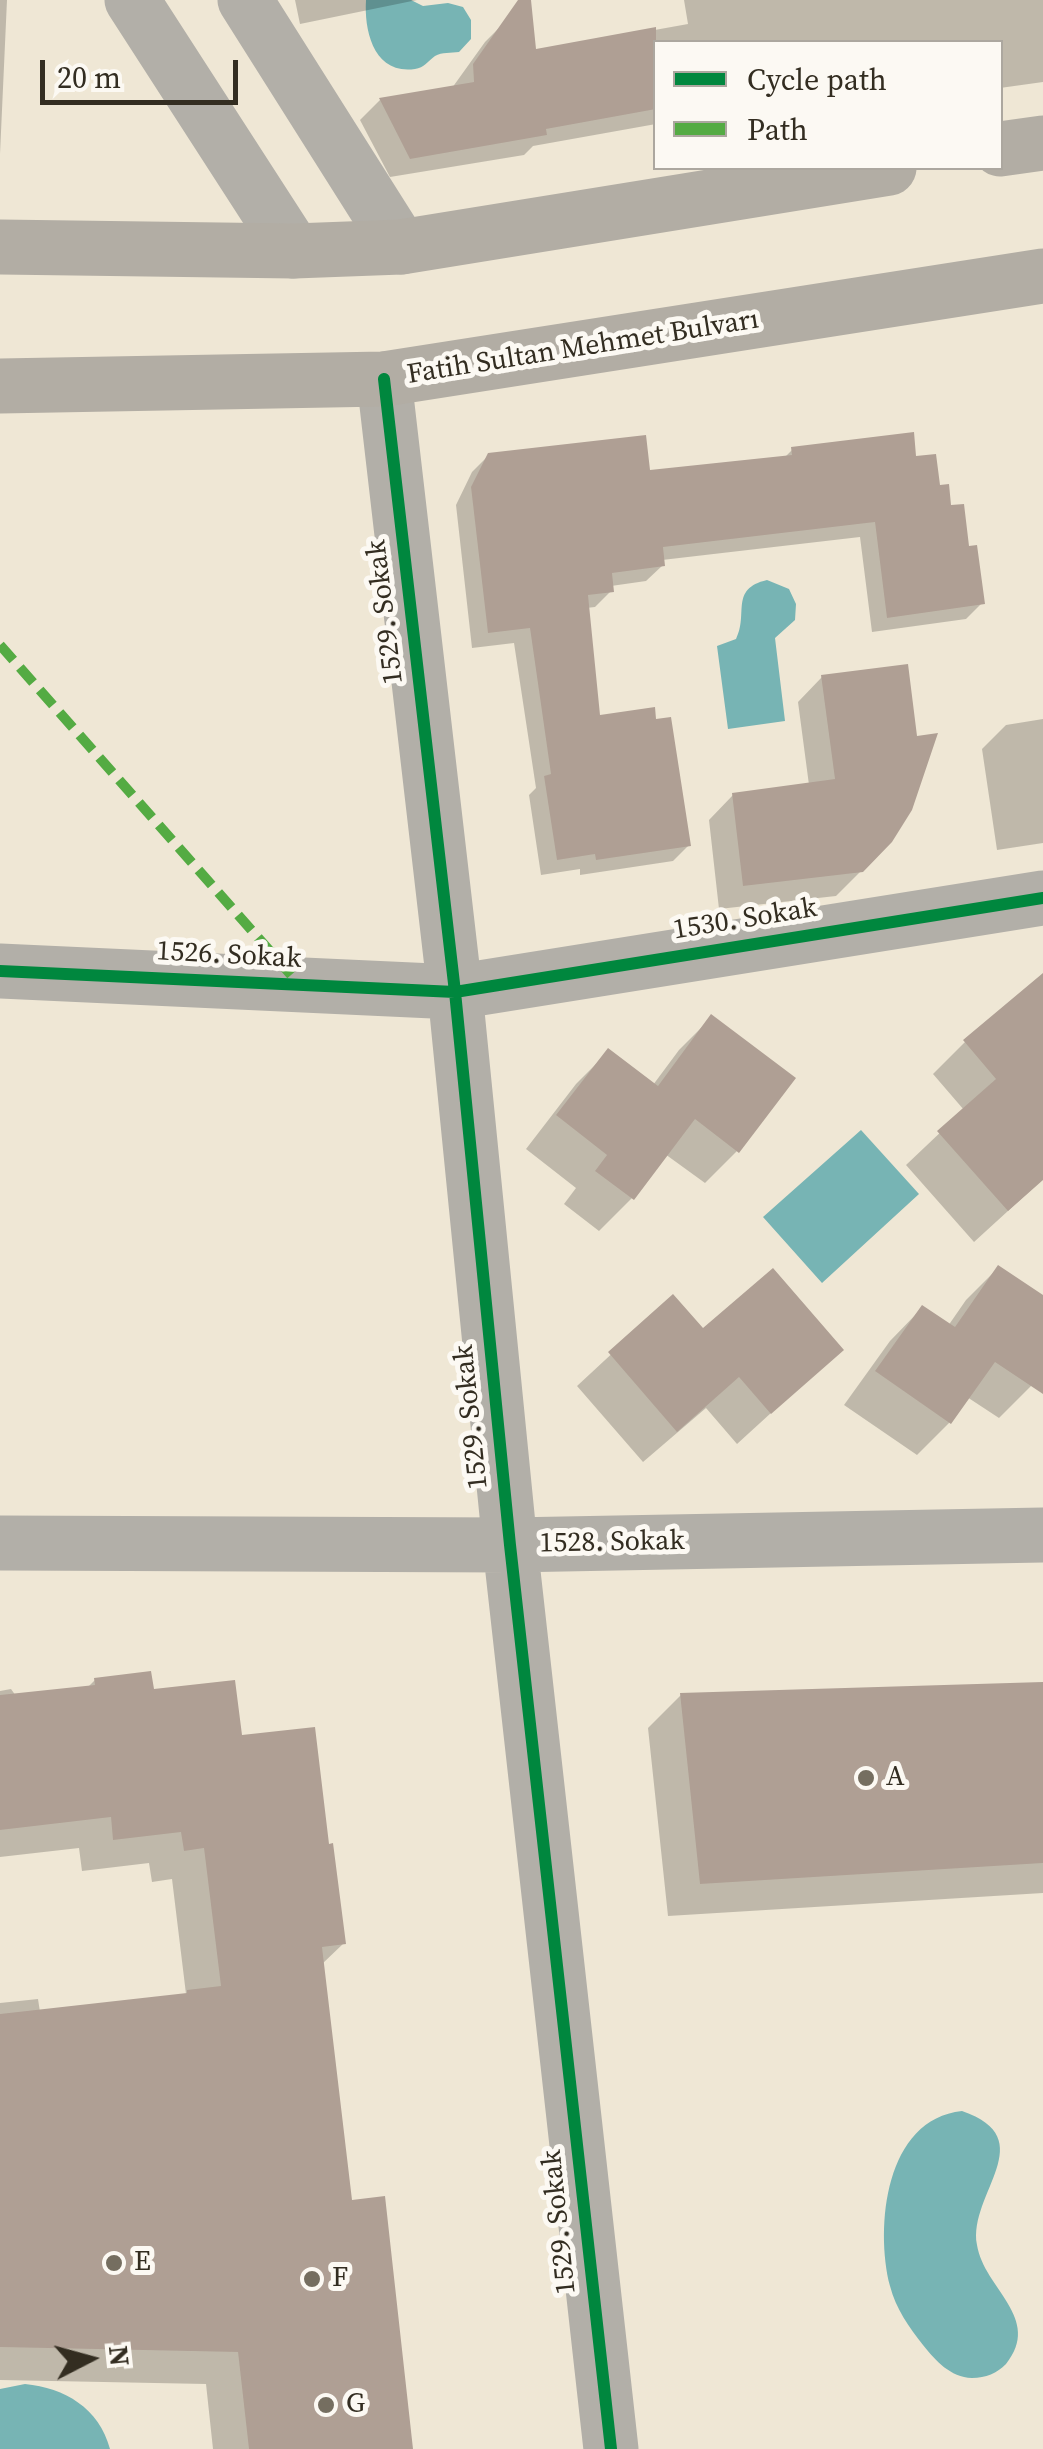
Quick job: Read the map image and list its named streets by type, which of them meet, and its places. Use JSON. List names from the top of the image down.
{
  "streets": {
    "main road": ["Fatih Sultan Mehmet Bulvarı"],
    "street": [
      "1529. Sokak",
      "1530. Sokak",
      "1526. Sokak",
      "1528. Sokak"
    ]
  },
  "crossings": [
    ["Fatih Sultan Mehmet Bulvarı", "1529. Sokak"],
    ["1529. Sokak", "1530. Sokak"],
    ["1529. Sokak", "1526. Sokak"],
    ["1529. Sokak", "1528. Sokak"],
    ["1530. Sokak", "1526. Sokak"]
  ],
  "places": [
    "A",
    "E",
    "F",
    "G"
  ],
  "legend": ["Cycle path", "Path"],
  "scale_bar": "20 m",
  "north": "right"
}
